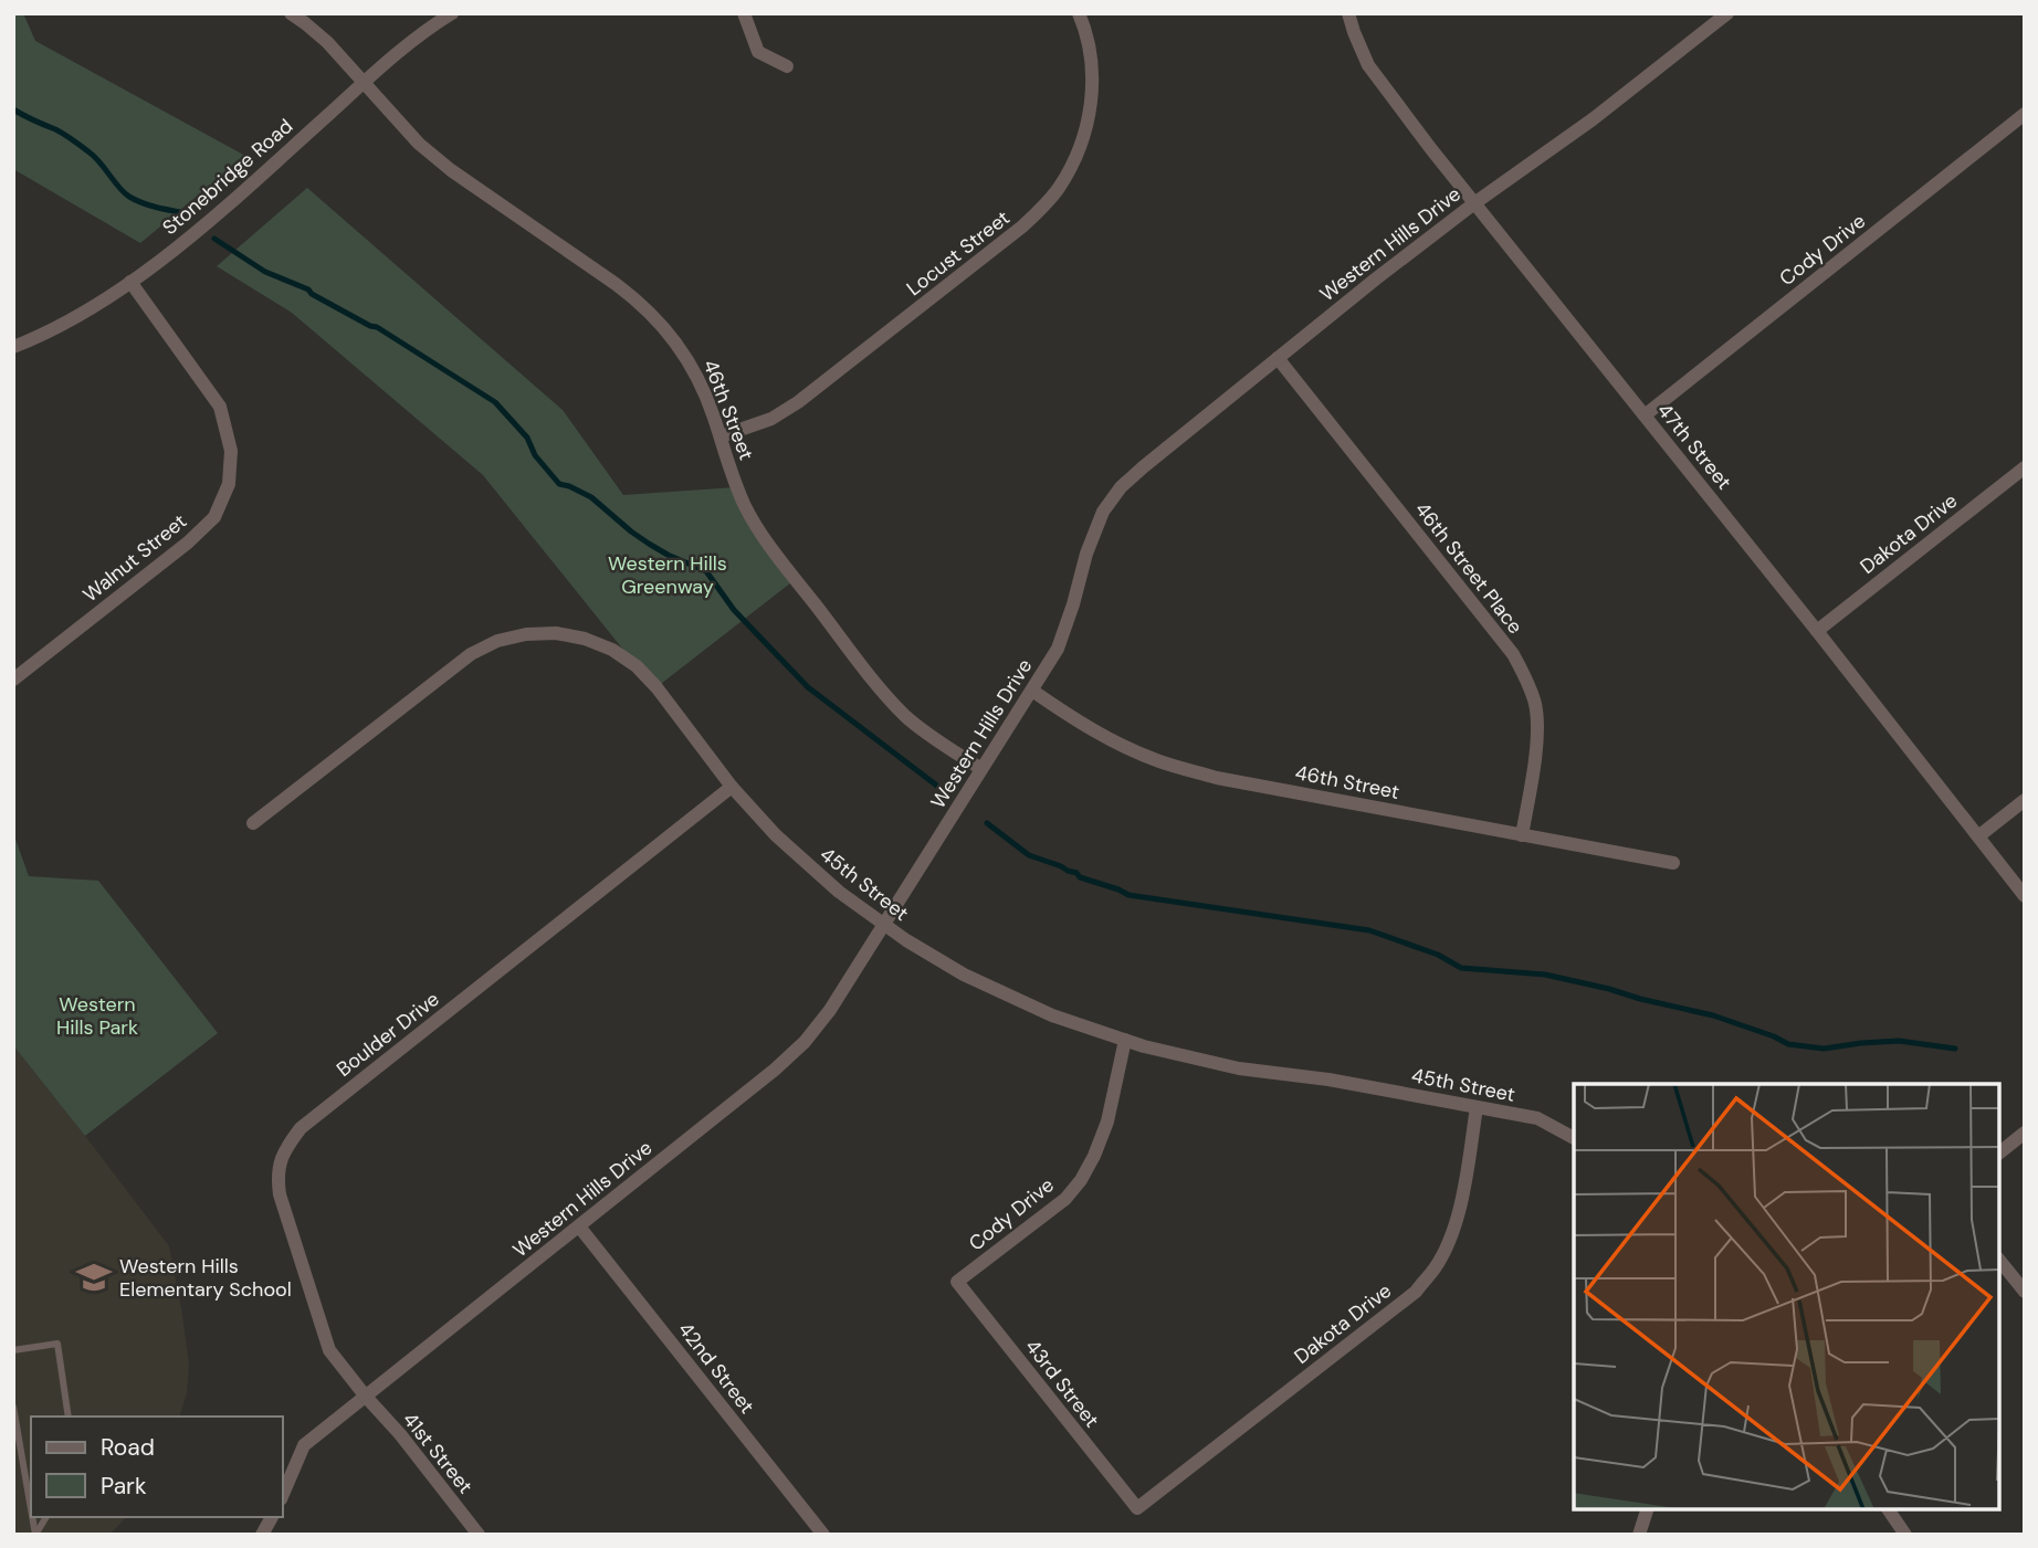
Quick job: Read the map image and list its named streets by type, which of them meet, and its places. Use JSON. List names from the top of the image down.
{
  "streets": {
    "street": [
      "Stonebridge Road",
      "Western Hills Drive",
      "Cody Drive",
      "Locust Street",
      "46th Street",
      "47th Street",
      "Dakota Drive",
      "Walnut Street",
      "46th Street Place",
      "45th Street",
      "Boulder Drive",
      "42nd Street",
      "43rd Street",
      "41st Street"
    ]
  },
  "crossings": [
    ["Stonebridge Road", "46th Street"],
    ["Stonebridge Road", "Walnut Street"],
    ["Western Hills Drive", "46th Street"],
    ["Western Hills Drive", "47th Street"],
    ["Western Hills Drive", "46th Street Place"],
    ["Western Hills Drive", "45th Street"],
    ["Western Hills Drive", "Boulder Drive"],
    ["Western Hills Drive", "42nd Street"],
    ["Western Hills Drive", "41st Street"],
    ["Cody Drive", "47th Street"],
    ["Cody Drive", "45th Street"],
    ["Cody Drive", "43rd Street"],
    ["Locust Street", "46th Street"],
    ["46th Street", "46th Street Place"],
    ["47th Street", "Dakota Drive"],
    ["Dakota Drive", "45th Street"],
    ["Dakota Drive", "43rd Street"],
    ["45th Street", "Boulder Drive"],
    ["Boulder Drive", "41st Street"]
  ],
  "parks": ["Western Hills Greenway", "Western Hills Park"],
  "places": {
    "school or university": ["Western Hills Elementary School"]
  },
  "legend": ["Road", "Park"]
}
